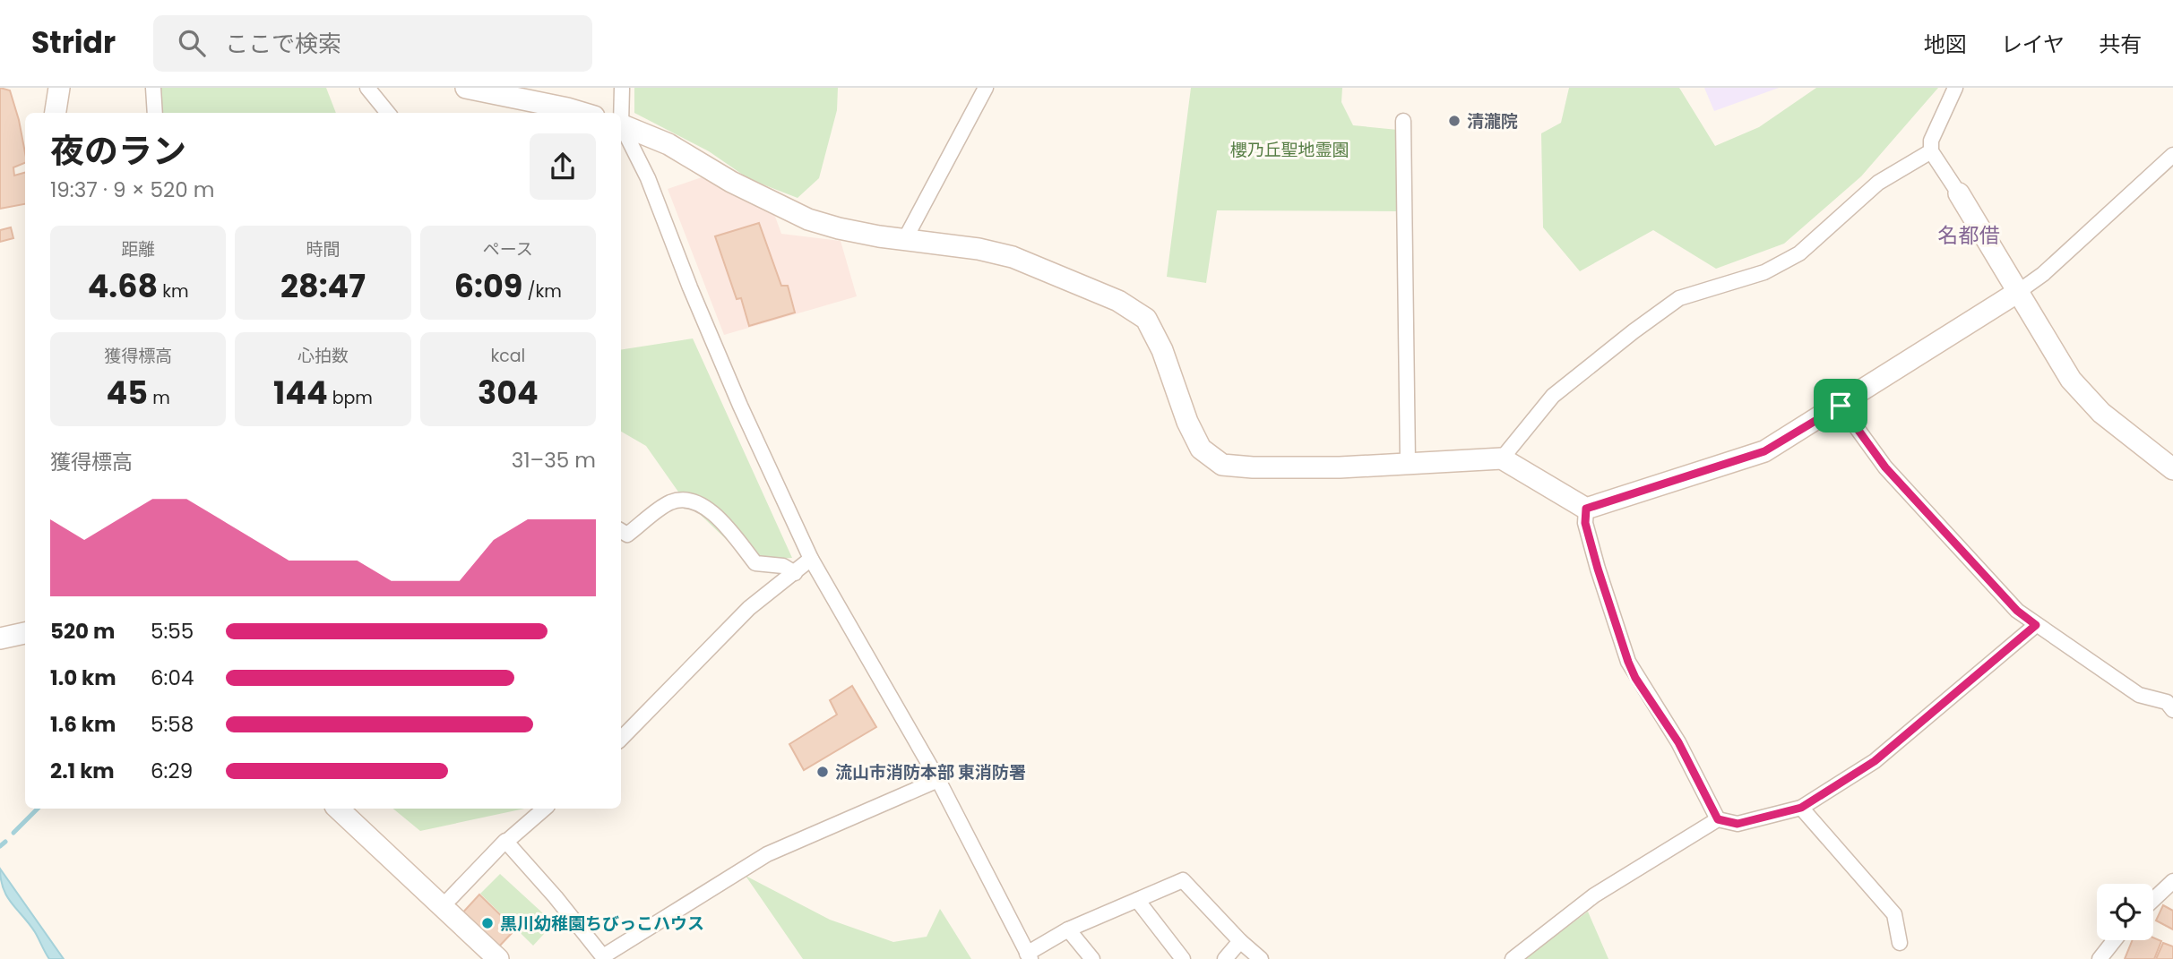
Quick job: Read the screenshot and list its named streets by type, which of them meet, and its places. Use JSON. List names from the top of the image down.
{
  "districts": ["名都借"],
  "parks": ["櫻乃丘聖地霊園"],
  "places": ["清瀧院", "流山市消防本部 東消防署", "黒川幼稚園ちびっこハウス"],
  "page": {
    "header": "Stridr",
    "search": "ここで検索",
    "nav": ["地図", "レイヤ", "共有"],
    "heading": ["夜のラン", "19:37 · 9 × 520 m"],
    "stats": [
      ["距離", "4.68 km"],
      ["時間", "28:47"],
      ["ペース", "6:09 /km"],
      ["獲得標高", "45 m"],
      ["心拍数", "144 bpm"],
      ["kcal", "304"]
    ],
    "chart": ["獲得標高", "31–35 m"],
    "list": [
      {
        "name": "520 m",
        "note": "5:55"
      },
      {
        "name": "1.0 km",
        "note": "6:04"
      },
      {
        "name": "1.6 km",
        "note": "5:58"
      },
      {
        "name": "2.1 km",
        "note": "6:29"
      }
    ]
  }
}
